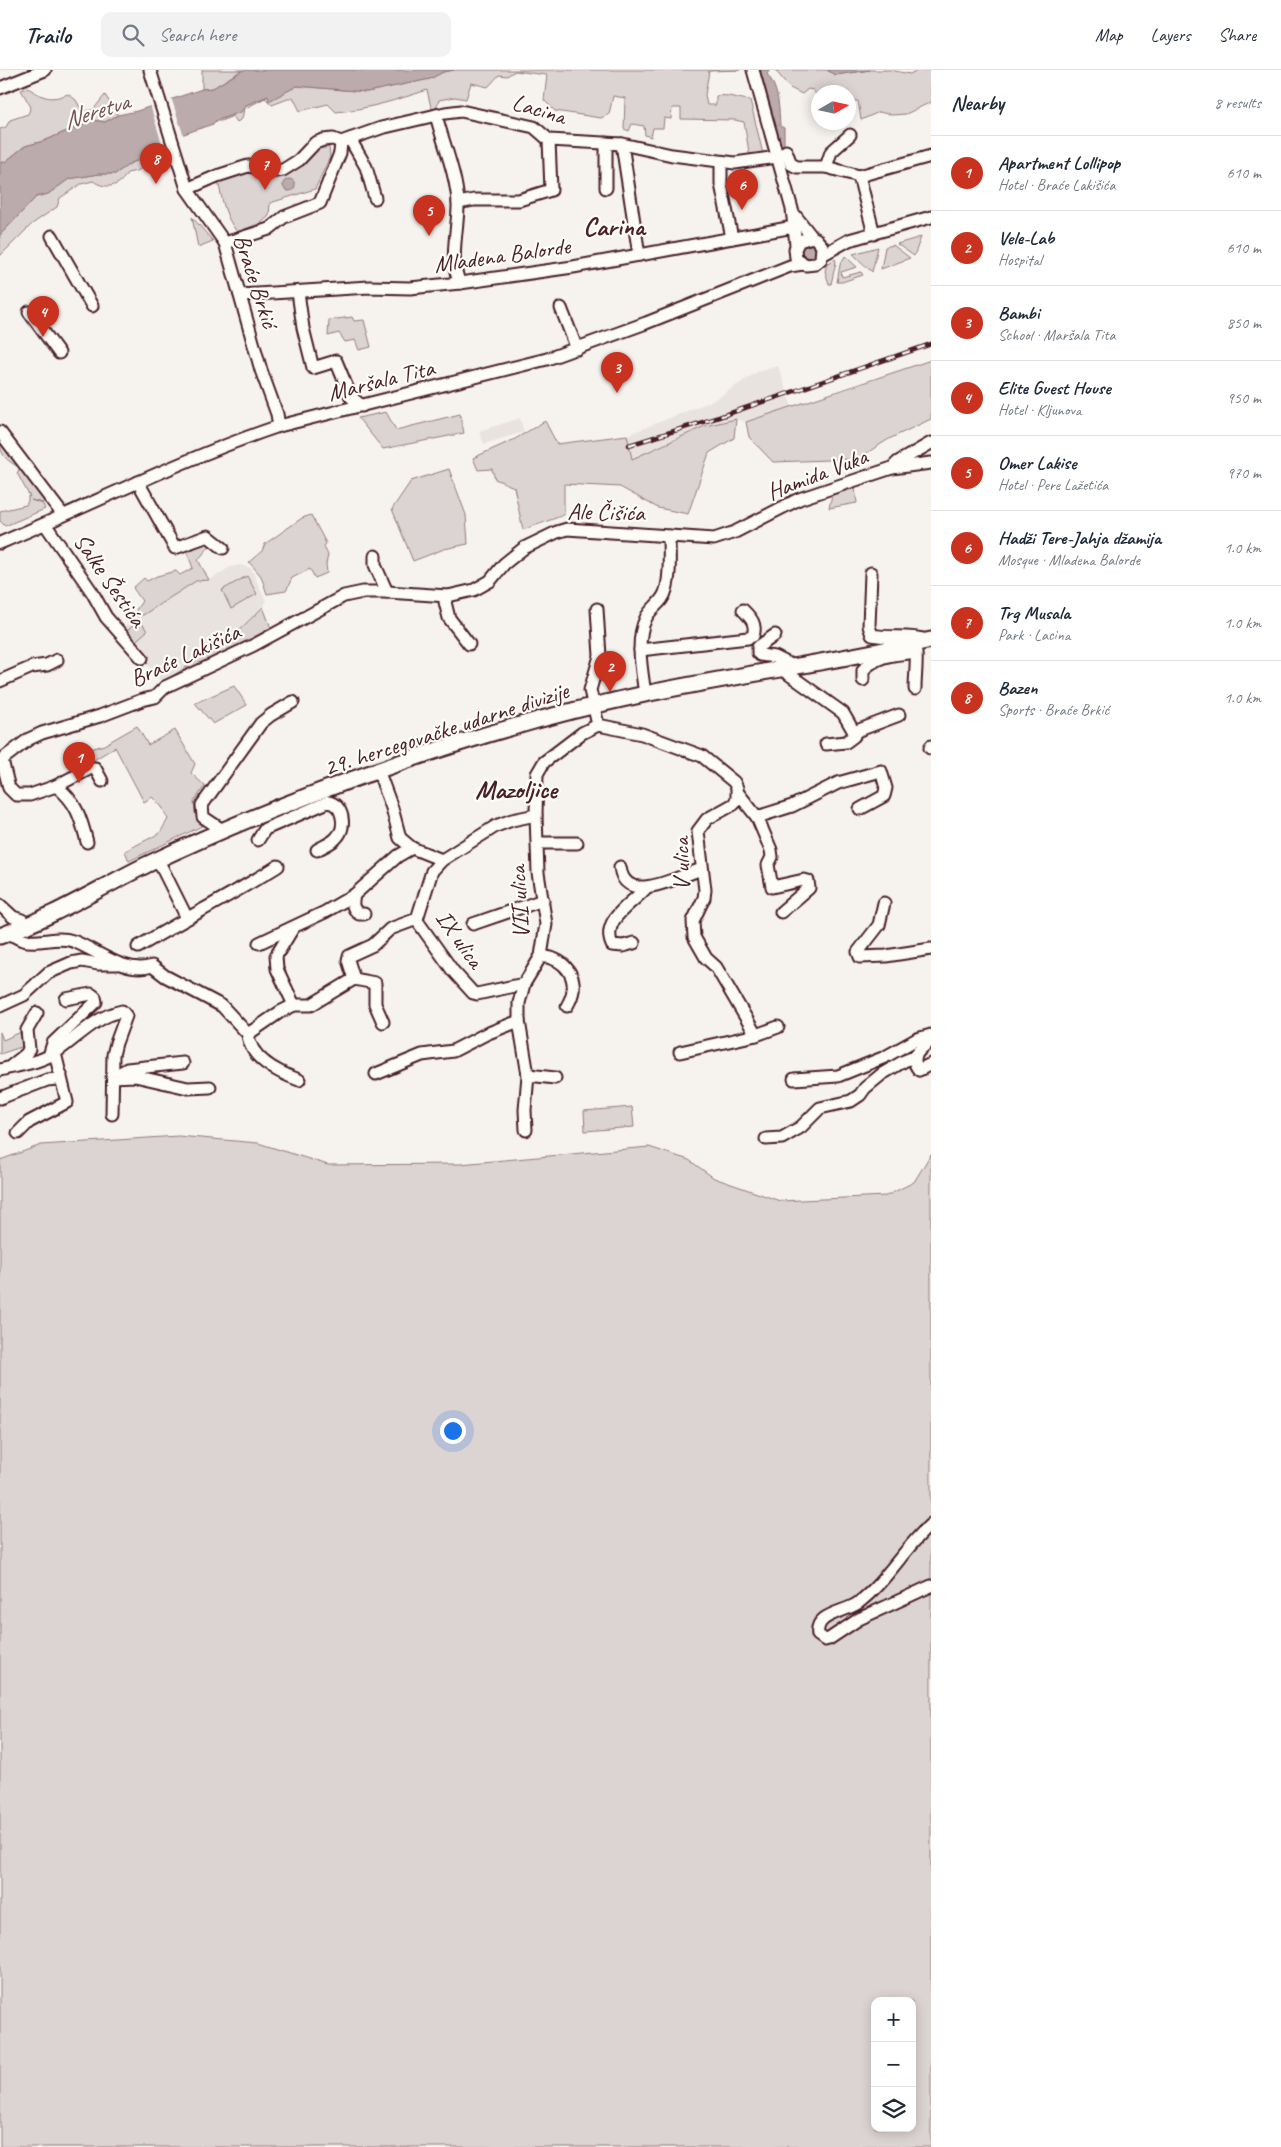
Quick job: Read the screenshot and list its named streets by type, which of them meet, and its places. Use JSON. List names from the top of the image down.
{
  "streets": {
    "main road": ["29. hercegovačke udarne divizije"],
    "street": [
      "Lacina",
      "Mladena Balorde",
      "Braće Brkić",
      "Maršala Tita",
      "Hamida Vuka",
      "Ale Čišića",
      "Salke Šestića",
      "Braće Lakišića",
      "V ulica",
      "VII ulica",
      "IX ulica"
    ]
  },
  "crossings": [
    ["Lacina", "Braće Brkić"],
    ["Mladena Balorde", "Braće Brkić"],
    ["Braće Brkić", "Maršala Tita"],
    ["Maršala Tita", "Salke Šestića"],
    ["Hamida Vuka", "Ale Čišića"],
    ["Ale Čišića", "Braće Lakišića"],
    ["VII ulica", "IX ulica"]
  ],
  "districts": ["Carina", "Mazoljice"],
  "water": ["Neretva"],
  "north": "right",
  "page": {
    "header": "Trailo",
    "search": "Search here",
    "nav": ["Map", "Layers", "Share"],
    "heading": ["Nearby", "8 results"],
    "list": [
      {
        "mark": "1",
        "name": "Apartment Lollipop",
        "note": "Hotel · Braće Lakišića",
        "value": "610 m"
      },
      {
        "mark": "2",
        "name": "Vele-Lab",
        "note": "Hospital",
        "value": "610 m"
      },
      {
        "mark": "3",
        "name": "Bambi",
        "note": "School · Maršala Tita",
        "value": "850 m"
      },
      {
        "mark": "4",
        "name": "Elite Guest House",
        "note": "Hotel · Kljunova",
        "value": "950 m"
      },
      {
        "mark": "5",
        "name": "Omer Lakise",
        "note": "Hotel · Pere Lažetića",
        "value": "970 m"
      },
      {
        "mark": "6",
        "name": "Hadži Tere-Jahja džamija",
        "note": "Mosque · Mladena Balorde",
        "value": "1.0 km"
      },
      {
        "mark": "7",
        "name": "Trg Musala",
        "note": "Park · Lacina",
        "value": "1.0 km"
      },
      {
        "mark": "8",
        "name": "Bazen",
        "note": "Sports · Braće Brkić",
        "value": "1.0 km"
      }
    ],
    "pins": [
      "8",
      "7",
      "6",
      "5",
      "4",
      "3",
      "2",
      "1"
    ],
    "map_buttons": ["+", "−"]
  }
}
